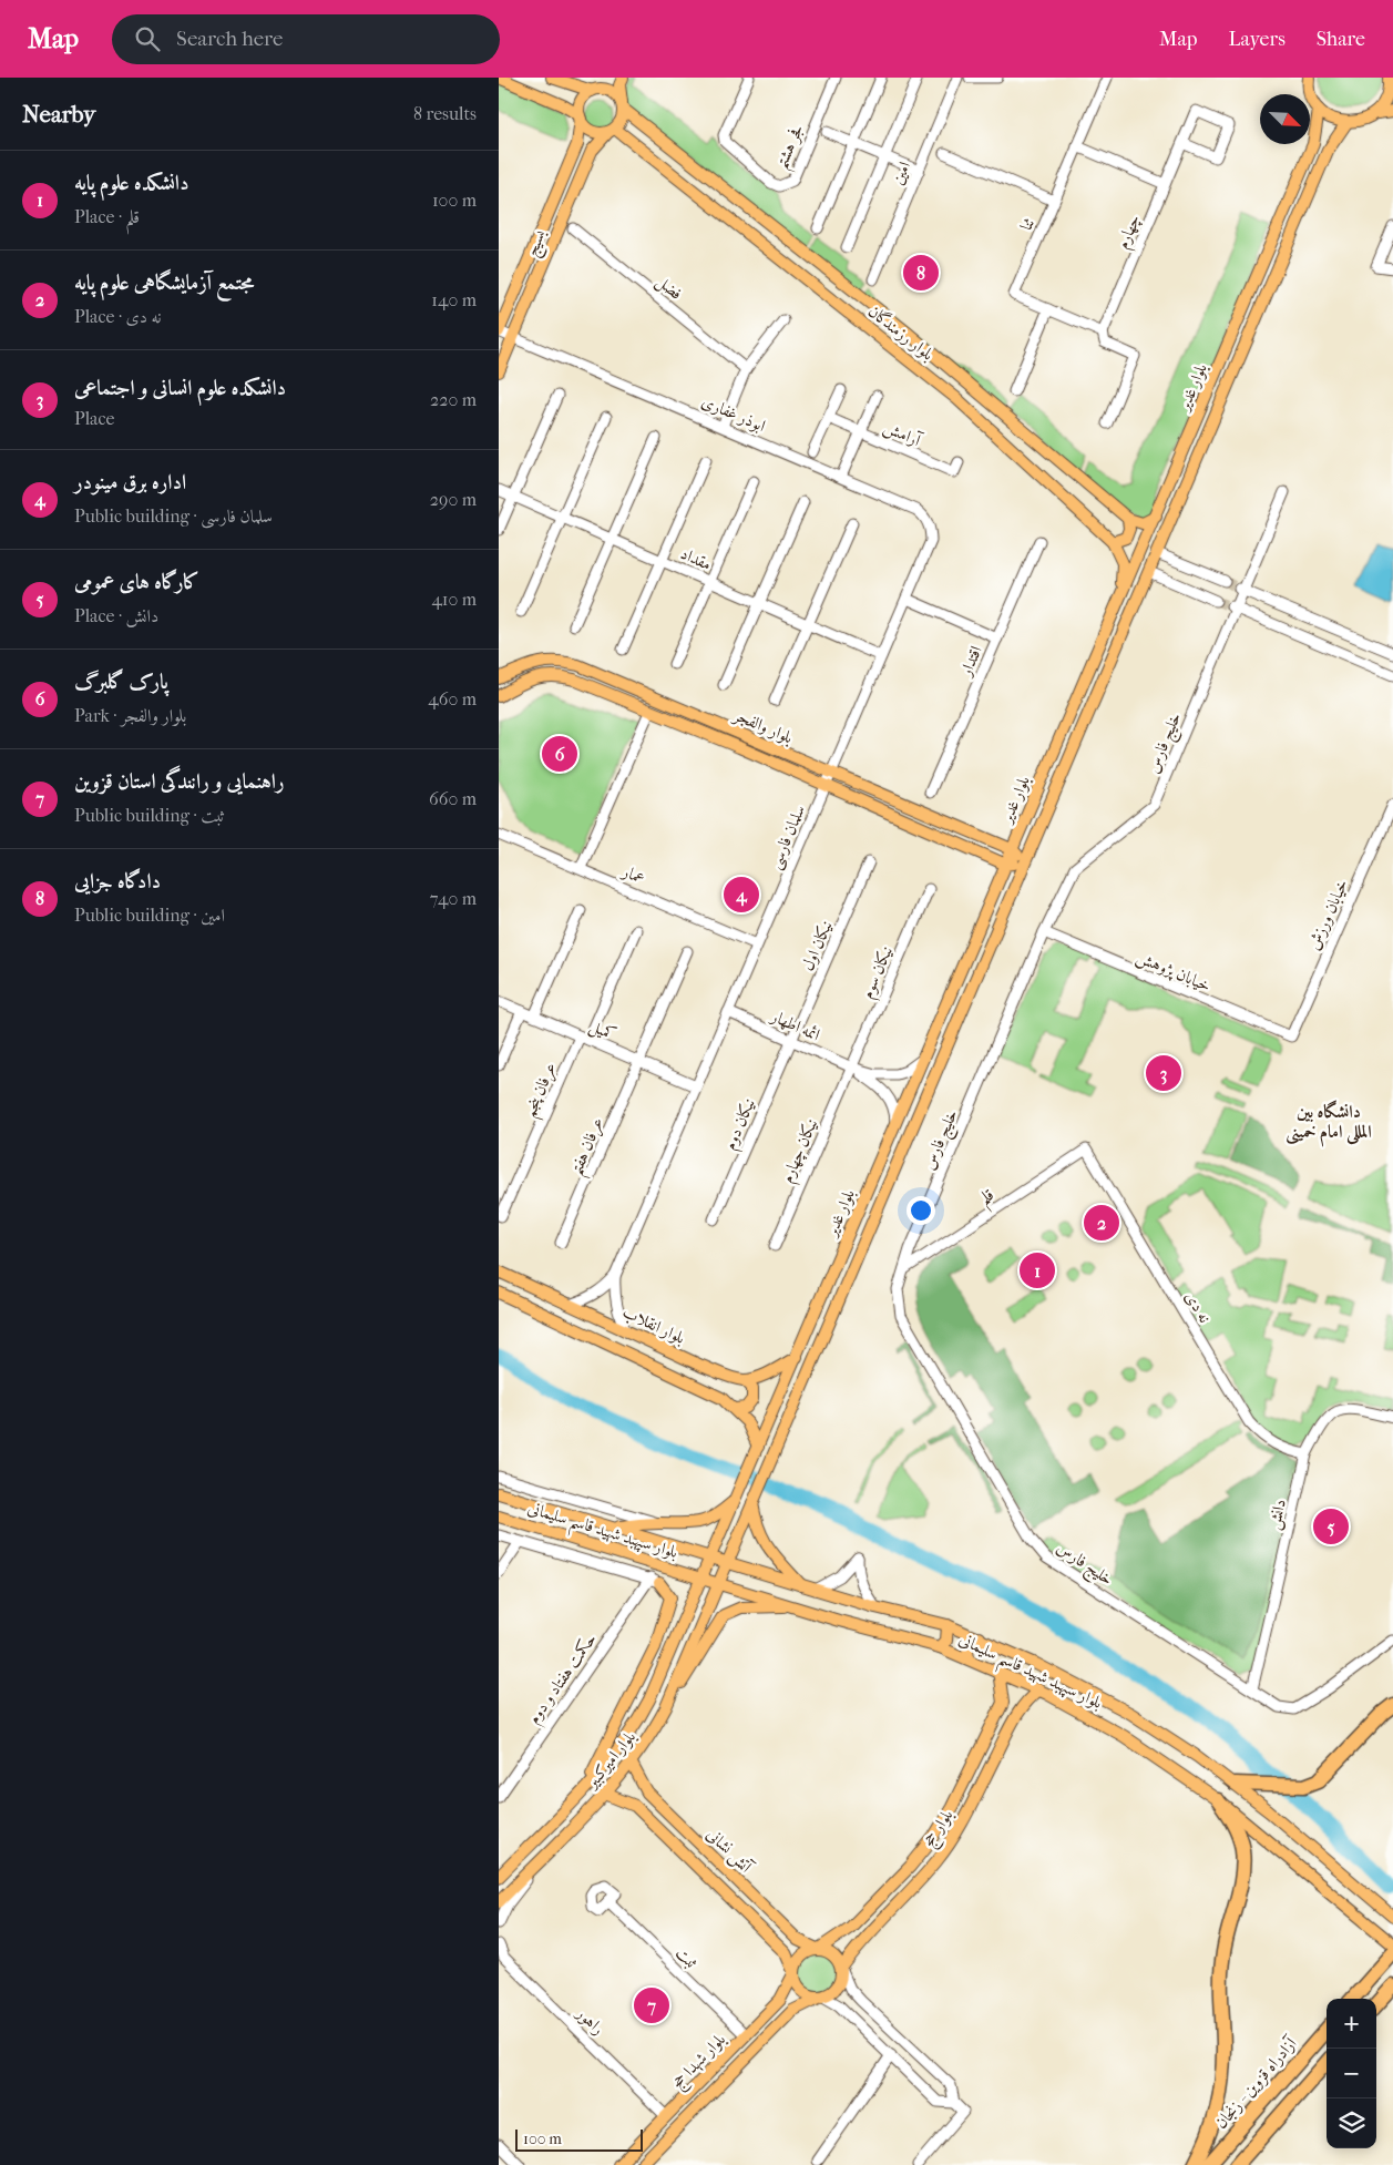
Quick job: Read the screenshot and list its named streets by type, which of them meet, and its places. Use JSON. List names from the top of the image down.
{
  "streets": {
    "highway": ["آزادراه قزوین - زنجان"],
    "main road": [
      "بسیج",
      "بلوار رزمندگان",
      "بلوار غدیر",
      "بلوار والفجر",
      "بلوار انقلاب",
      "بلوار سپهبد شهید قاسم سلیمانی",
      "بلوار امیرکبیر",
      "بلوار حج",
      "آتش نشانی",
      "بلوار شهدا حج"
    ],
    "street": [
      "فجر هشتم",
      "امین",
      "ثنا",
      "چهارم",
      "فضل",
      "ابوذر غفاری",
      "آرامش",
      "مقداد",
      "اقتدار",
      "خلیج فارس",
      "سلمان فارسی",
      "عمار",
      "خیابان ورزش",
      "نیکان اول",
      "خیابان پژوهش",
      "نیکان سوم",
      "ائمه اطهار",
      "کمیل",
      "عرفان پنجم",
      "نیکان دوم",
      "عرفان هفتم",
      "نیکان چهارم",
      "قلم",
      "نه دی",
      "دانش",
      "حکمت هفتاد و دوم",
      "ثبت",
      "راهور"
    ]
  },
  "crossings": [
    ["ثنا", "چهارم"],
    ["بسیج", "بلوار رزمندگان"],
    ["بسیج", "ابوذر غفاری"],
    ["بلوار رزمندگان", "بلوار غدیر"],
    ["بلوار غدیر", "بلوار والفجر"],
    ["بلوار غدیر", "ائمه اطهار"],
    ["بلوار غدیر", "بلوار سپهبد شهید قاسم سلیمانی"],
    ["بلوار غدیر", "بلوار امیرکبیر"],
    ["ابوذر غفاری", "سلمان فارسی"],
    ["مقداد", "سلمان فارسی"],
    ["بلوار والفجر", "سلمان فارسی"],
    ["خلیج فارس", "خیابان پژوهش"],
    ["خلیج فارس", "قلم"],
    ["خلیج فارس", "دانش"],
    ["سلمان فارسی", "عمار"],
    ["سلمان فارسی", "ائمه اطهار"],
    ["سلمان فارسی", "کمیل"],
    ["سلمان فارسی", "بلوار انقلاب"],
    ["خیابان ورزش", "خیابان پژوهش"],
    ["نیکان اول", "ائمه اطهار"],
    ["نیکان اول", "نیکان دوم"],
    ["نیکان سوم", "ائمه اطهار"],
    ["نیکان سوم", "نیکان چهارم"],
    ["ائمه اطهار", "نیکان دوم"],
    ["ائمه اطهار", "نیکان چهارم"],
    ["کمیل", "عرفان پنجم"],
    ["کمیل", "عرفان هفتم"],
    ["قلم", "نه دی"],
    ["نه دی", "دانش"],
    ["بلوار سپهبد شهید قاسم سلیمانی", "بلوار امیرکبیر"],
    ["بلوار سپهبد شهید قاسم سلیمانی", "بلوار حج"],
    ["حکمت هفتاد و دوم", "بلوار امیرکبیر"],
    ["بلوار امیرکبیر", "آتش نشانی"],
    ["بلوار حج", "آتش نشانی"],
    ["بلوار حج", "بلوار شهدا حج"],
    ["آتش نشانی", "بلوار شهدا حج"],
    ["ثبت", "بلوار شهدا حج"],
    ["راهور", "بلوار شهدا حج"]
  ],
  "districts": ["دانشگاه بین المللی امام خمینی"],
  "scale_bar": "100 m",
  "north": "bottom right",
  "page": {
    "header": "Map",
    "search": "Search here",
    "nav": ["Map", "Layers", "Share"],
    "heading": ["Nearby", "8 results"],
    "list": [
      {
        "mark": "1",
        "name": "دانشکده علوم پایه",
        "note": "Place · قلم",
        "value": "100 m"
      },
      {
        "mark": "2",
        "name": "مجتمع آزمایشگاهی علوم پایه",
        "note": "Place · نه دی",
        "value": "140 m"
      },
      {
        "mark": "3",
        "name": "دانشکده علوم انسانی و اجتماعی",
        "note": "Place",
        "value": "220 m"
      },
      {
        "mark": "4",
        "name": "اداره برق مینودر",
        "note": "Public building · سلمان فارسی",
        "value": "290 m"
      },
      {
        "mark": "5",
        "name": "کارگاه های عمومی",
        "note": "Place · دانش",
        "value": "410 m"
      },
      {
        "mark": "6",
        "name": "پارک گلبرگ",
        "note": "Park · بلوار والفجر",
        "value": "460 m"
      },
      {
        "mark": "7",
        "name": "راهنمایی و رانندگی استان قزوین",
        "note": "Public building · ثبت",
        "value": "660 m"
      },
      {
        "mark": "8",
        "name": "دادگاه جزایی",
        "note": "Public building · امین",
        "value": "740 m"
      }
    ],
    "pins": [
      "8",
      "6",
      "4",
      "3",
      "2",
      "1",
      "5",
      "7"
    ],
    "map_buttons": ["+", "−"],
    "scale": "100 m"
  }
}
